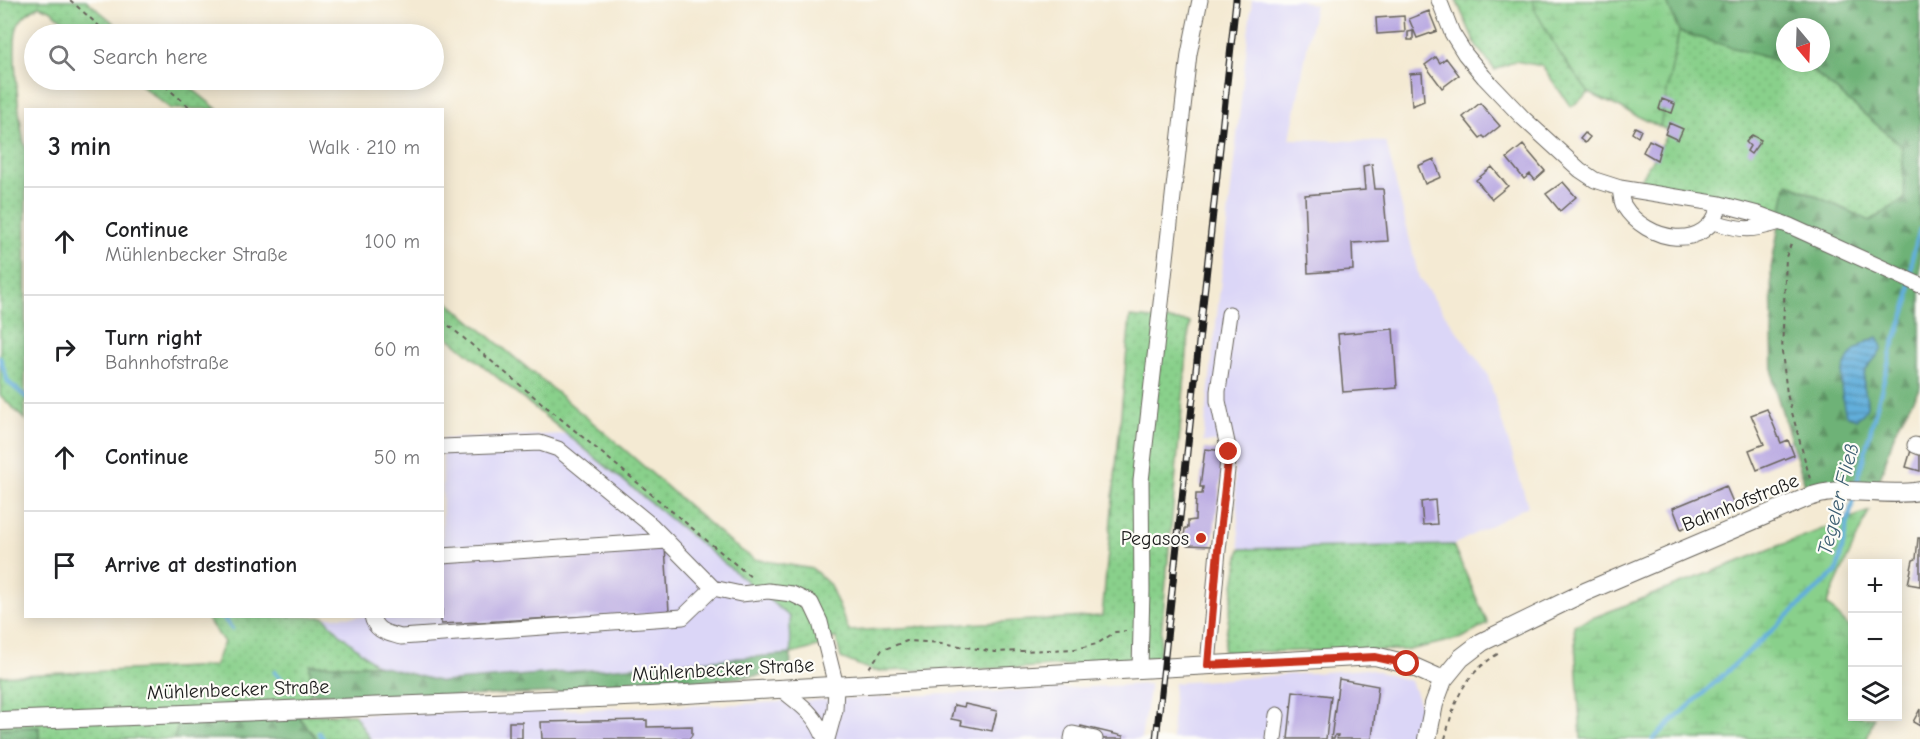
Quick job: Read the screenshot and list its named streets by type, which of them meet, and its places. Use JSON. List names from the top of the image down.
{
  "streets": {
    "main road": ["Bahnhofstraße", "Mühlenbecker Straße"]
  },
  "crossings": [
    ["Bahnhofstraße", "Mühlenbecker Straße"]
  ],
  "water": ["Tegeler Fließ"],
  "places": ["Pegasos"],
  "north": "bottom",
  "page": {
    "search": "Search here",
    "heading": ["3 min", "Walk · 210 m"],
    "list": [
      ["Continue", "Mühlenbecker Straße", "100 m"],
      ["Turn right", "Bahnhofstraße", "60 m"],
      ["Continue", "50 m"],
      "Arrive at destination"
    ],
    "map_buttons": ["+", "−"]
  }
}
